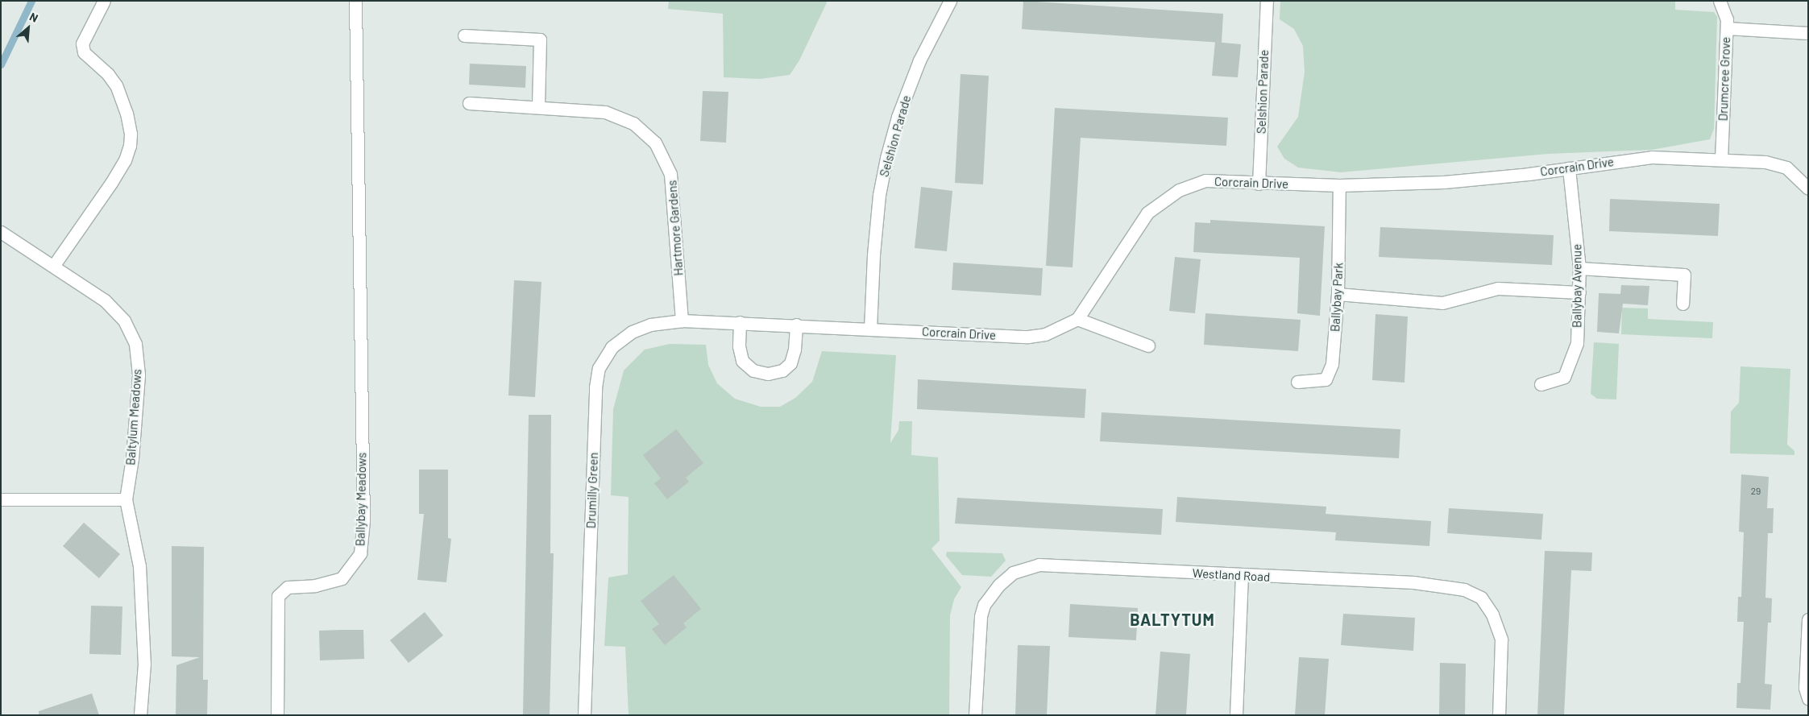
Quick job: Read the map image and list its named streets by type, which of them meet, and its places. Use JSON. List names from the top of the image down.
{
  "streets": {
    "street": [
      "Drumcree Grove",
      "Selshion Parade",
      "Corcrain Drive",
      "Hartmore Gardens",
      "Ballybay Avenue",
      "Ballybay Park",
      "Baltylum Meadows",
      "Drumilly Green",
      "Ballybay Meadows",
      "Westland Road"
    ]
  },
  "crossings": [
    ["Drumcree Grove", "Corcrain Drive"],
    ["Selshion Parade", "Corcrain Drive"],
    ["Corcrain Drive", "Hartmore Gardens"],
    ["Corcrain Drive", "Ballybay Avenue"],
    ["Corcrain Drive", "Ballybay Park"],
    ["Corcrain Drive", "Drumilly Green"],
    ["Hartmore Gardens", "Drumilly Green"]
  ],
  "districts": ["BALTYTUM"],
  "house_numbers": ["29"],
  "north": "top right"
}
